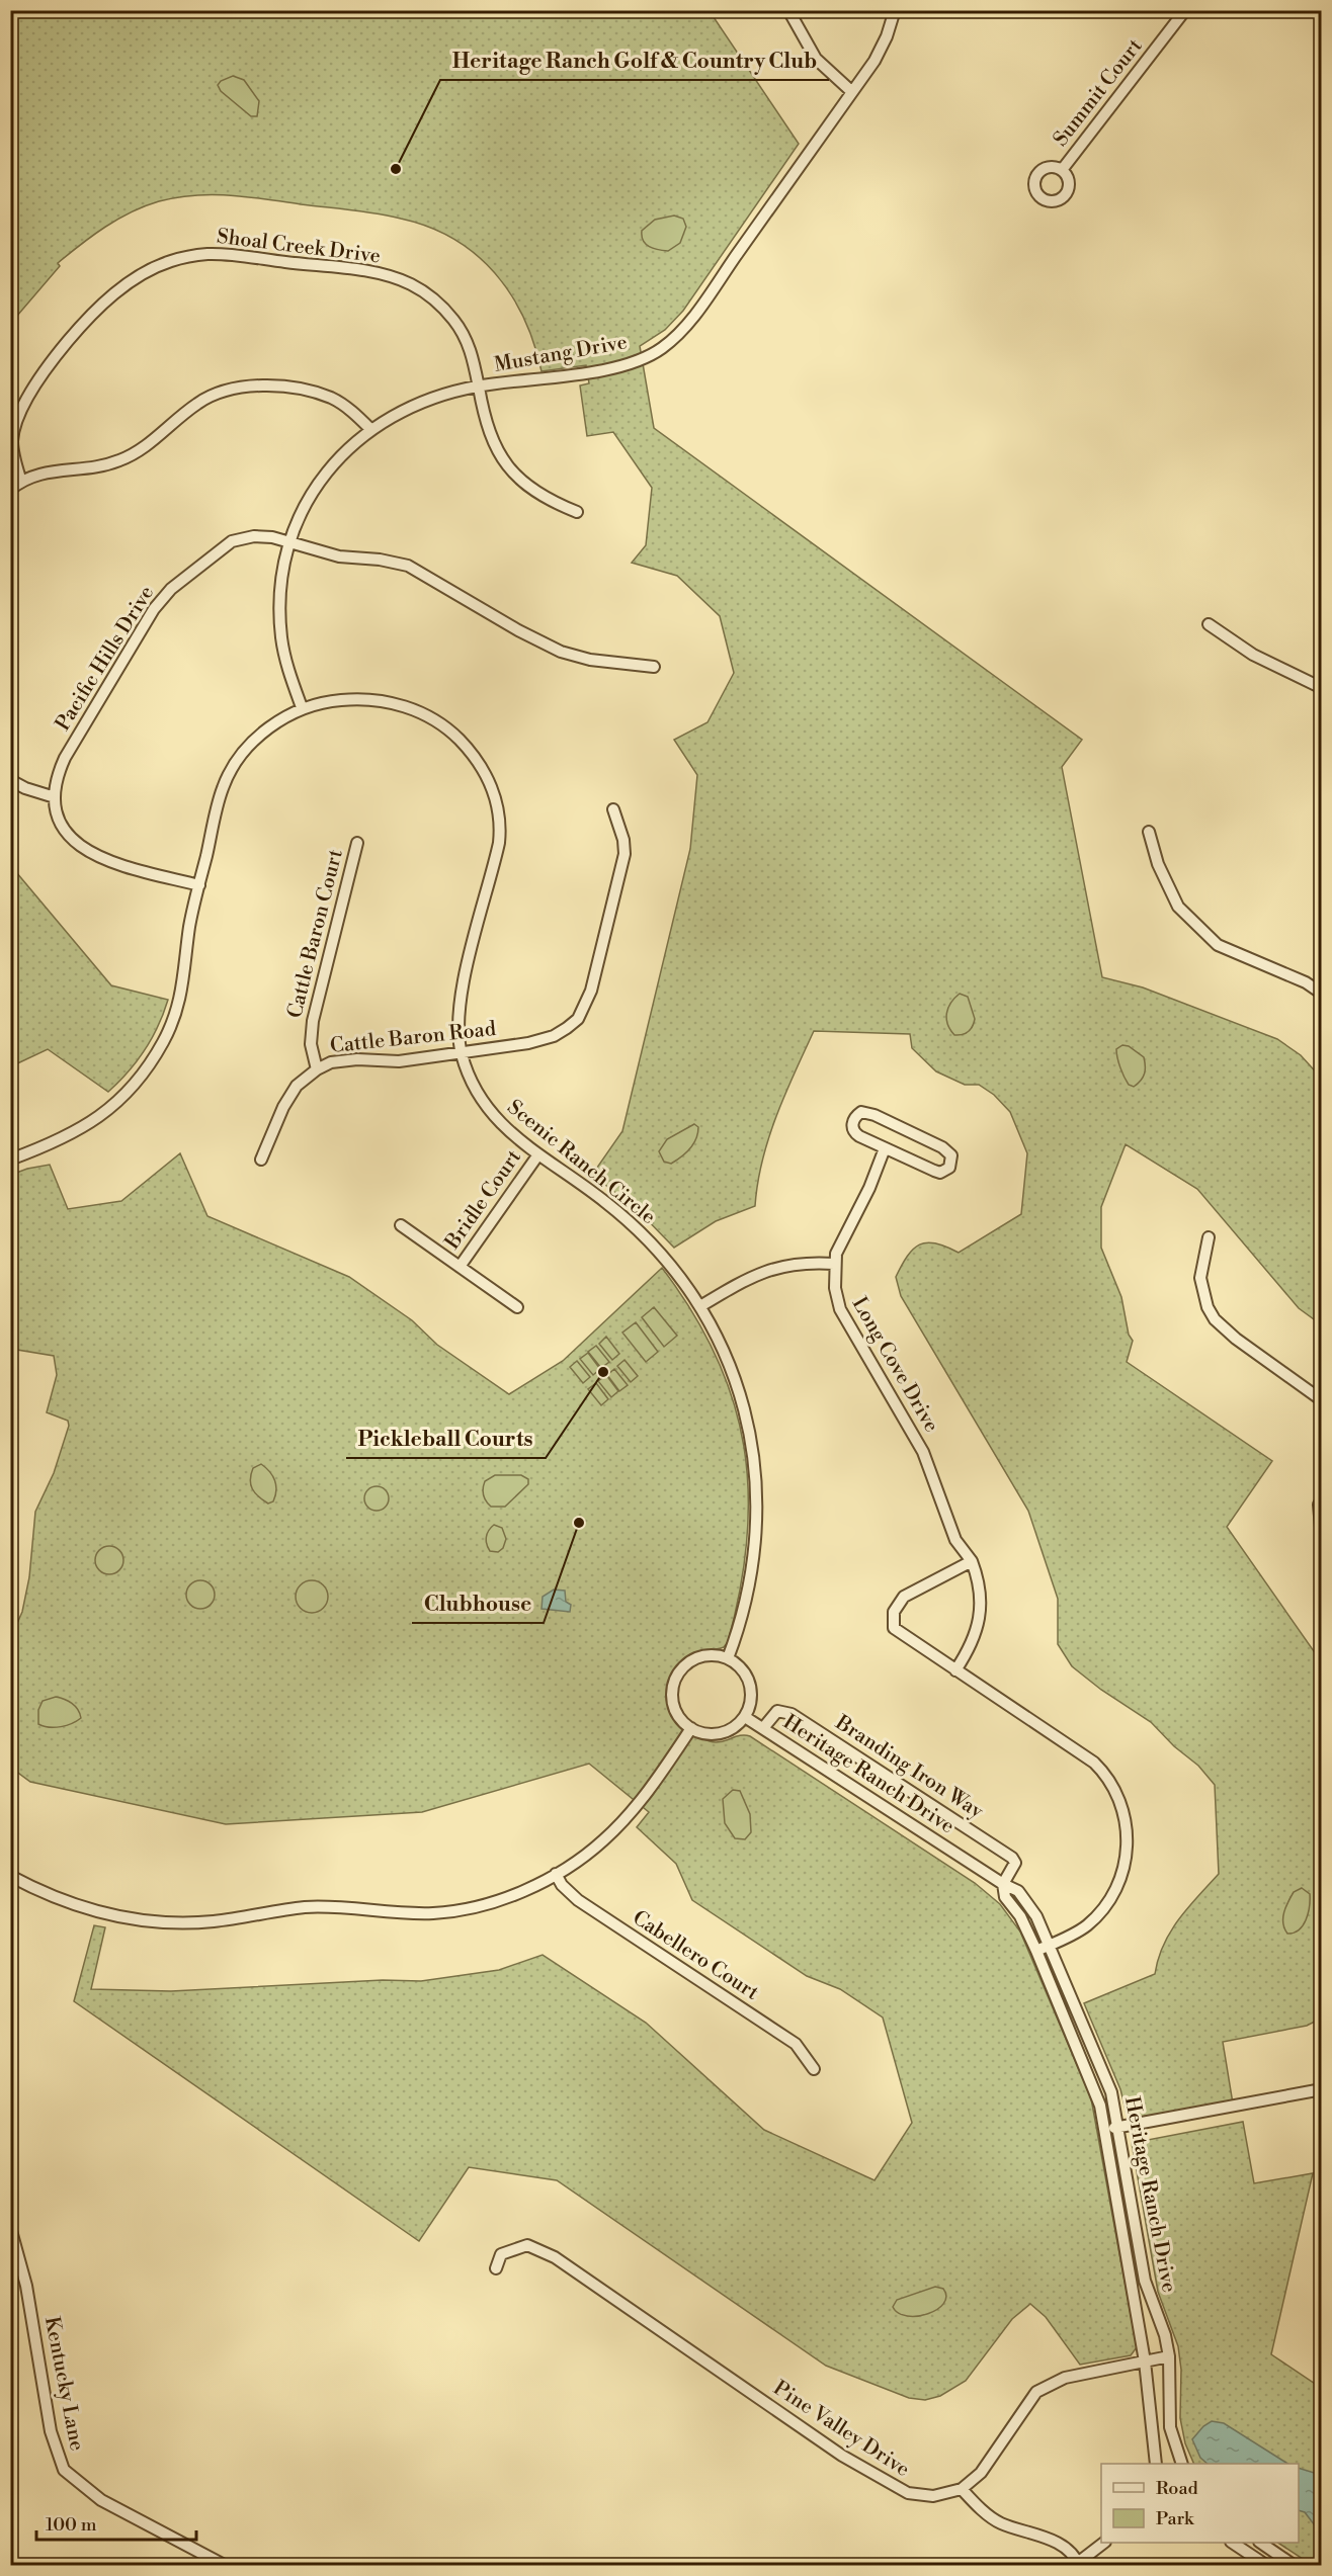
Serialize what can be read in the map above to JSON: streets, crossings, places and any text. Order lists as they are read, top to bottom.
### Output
{
  "streets": {
    "street": [
      "Summit Court",
      "Shoal Creek Drive",
      "Mustang Drive",
      "Pacific Hills Drive",
      "Cattle Baron Court",
      "Cattle Baron Road",
      "Scenic Ranch Circle",
      "Bridle Court",
      "Long Cove Drive",
      "Branding Iron Way",
      "Heritage Ranch Drive",
      "Cabellero Court",
      "Kentucky Lane",
      "Pine Valley Drive"
    ]
  },
  "crossings": [
    ["Shoal Creek Drive", "Mustang Drive"],
    ["Mustang Drive", "Pacific Hills Drive"],
    ["Mustang Drive", "Scenic Ranch Circle"],
    ["Pacific Hills Drive", "Scenic Ranch Circle"],
    ["Cattle Baron Court", "Cattle Baron Road"],
    ["Cattle Baron Road", "Scenic Ranch Circle"],
    ["Scenic Ranch Circle", "Bridle Court"],
    ["Scenic Ranch Circle", "Heritage Ranch Drive"],
    ["Branding Iron Way", "Heritage Ranch Drive"],
    ["Heritage Ranch Drive", "Pine Valley Drive"]
  ],
  "places": ["Heritage Ranch Golf & Country Club", "Pickleball Courts", "Clubhouse"],
  "legend": ["Road", "Park"],
  "scale_bar": "100 m"
}
